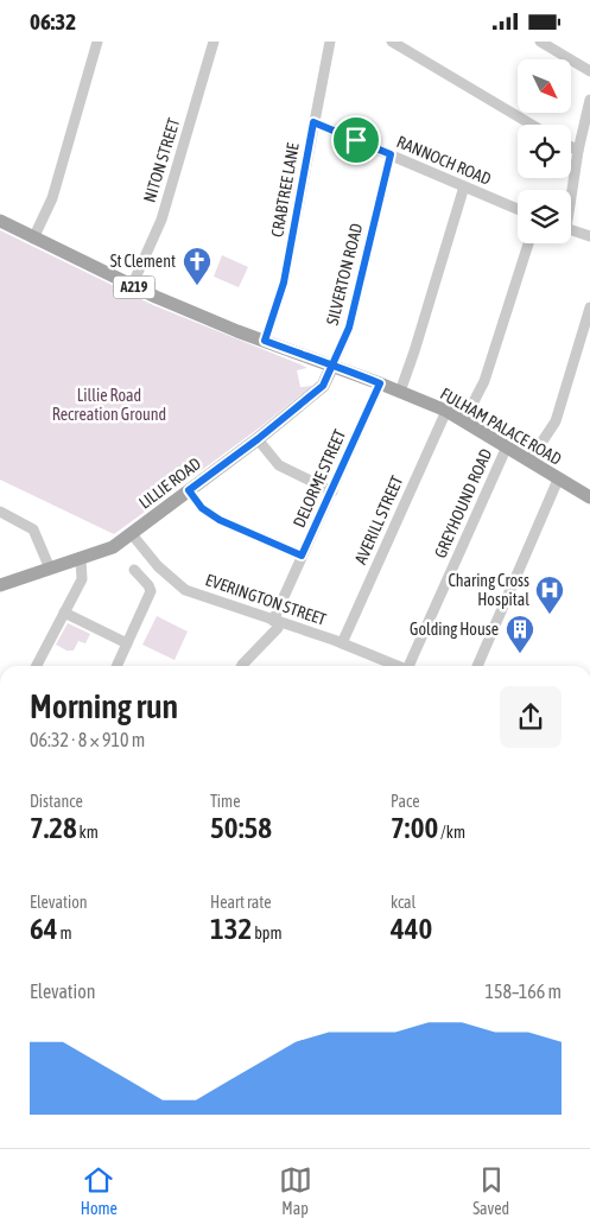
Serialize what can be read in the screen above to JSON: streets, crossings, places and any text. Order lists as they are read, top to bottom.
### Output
{
  "streets": {
    "main road": ["A219", "FULHAM PALACE ROAD", "LILLIE ROAD"],
    "street": [
      "NITON STREET",
      "RANNOCH ROAD",
      "CRABTREE LANE",
      "SILVERTON ROAD",
      "DELORME STREET",
      "GREYHOUND ROAD",
      "AVERILL STREET",
      "EVERINGTON STREET"
    ]
  },
  "crossings": [
    ["NITON STREET", "FULHAM PALACE ROAD"],
    ["RANNOCH ROAD", "CRABTREE LANE"],
    ["RANNOCH ROAD", "SILVERTON ROAD"],
    ["CRABTREE LANE", "FULHAM PALACE ROAD"],
    ["SILVERTON ROAD", "FULHAM PALACE ROAD"],
    ["SILVERTON ROAD", "LILLIE ROAD"],
    ["FULHAM PALACE ROAD", "DELORME STREET"],
    ["FULHAM PALACE ROAD", "LILLIE ROAD"],
    ["FULHAM PALACE ROAD", "GREYHOUND ROAD"],
    ["FULHAM PALACE ROAD", "AVERILL STREET"],
    ["DELORME STREET", "EVERINGTON STREET"],
    ["LILLIE ROAD", "EVERINGTON STREET"],
    ["AVERILL STREET", "EVERINGTON STREET"]
  ],
  "parks": ["Lillie Road Recreation Ground"],
  "places": {
    "church": ["St Clement"],
    "hospital": ["Charing Cross Hospital"],
    "building": ["Golding House"]
  },
  "north": "bottom right",
  "page": {
    "status": "06:32",
    "heading": ["Morning run", "06:32 · 8 × 910 m"],
    "stats": [
      ["Distance", "7.28 km"],
      ["Time", "50:58"],
      ["Pace", "7:00 /km"],
      ["Elevation", "64 m"],
      ["Heart rate", "132 bpm"],
      ["kcal", "440"]
    ],
    "chart": ["Elevation", "158–166 m"],
    "tabs": ["Home", "Map", "Saved"]
  }
}
